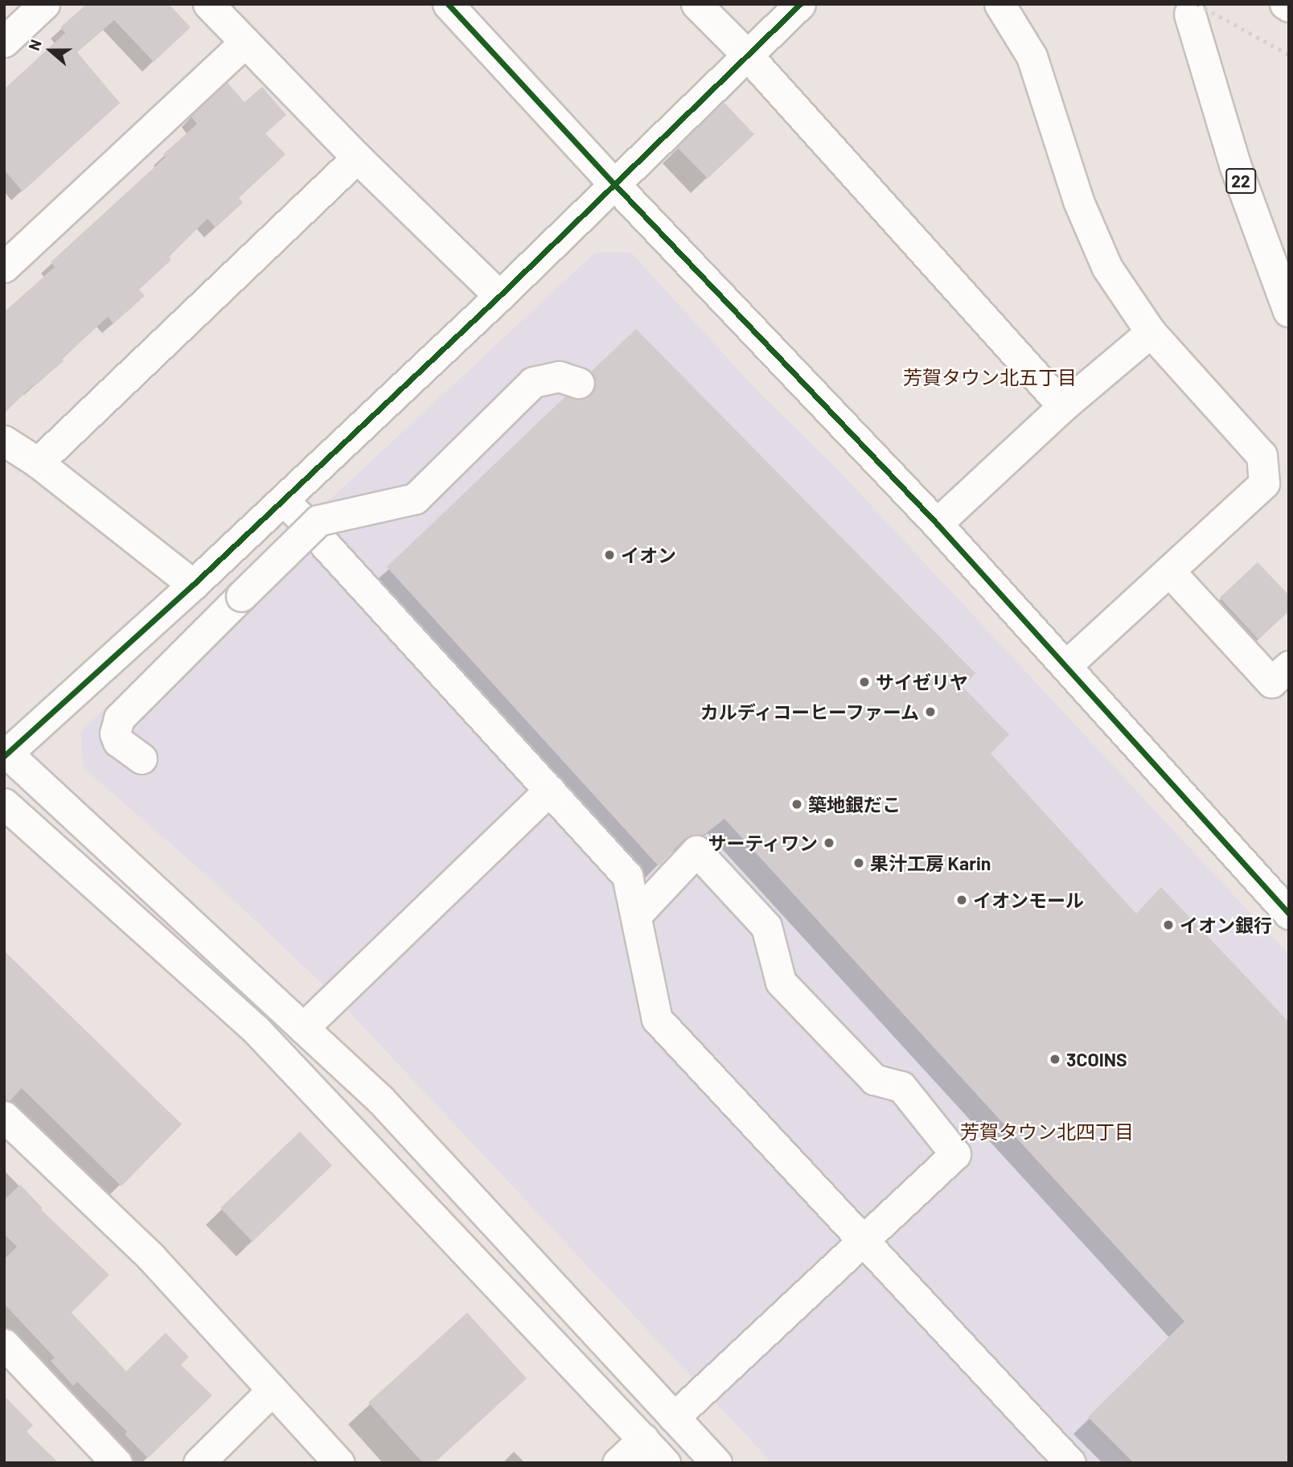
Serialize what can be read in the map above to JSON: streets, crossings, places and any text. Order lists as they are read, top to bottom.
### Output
{
  "streets": {
    "main road": ["22"]
  },
  "districts": ["芳賀タウン北五丁目", "芳賀タウン北四丁目"],
  "places": [
    "イオン",
    "サイゼリヤ",
    "カルディコーヒーファーム",
    "築地銀だこ",
    "サーティワン",
    "果汁工房 Karin",
    "イオンモール",
    "イオン銀行",
    "3COINS"
  ],
  "north": "left"
}
